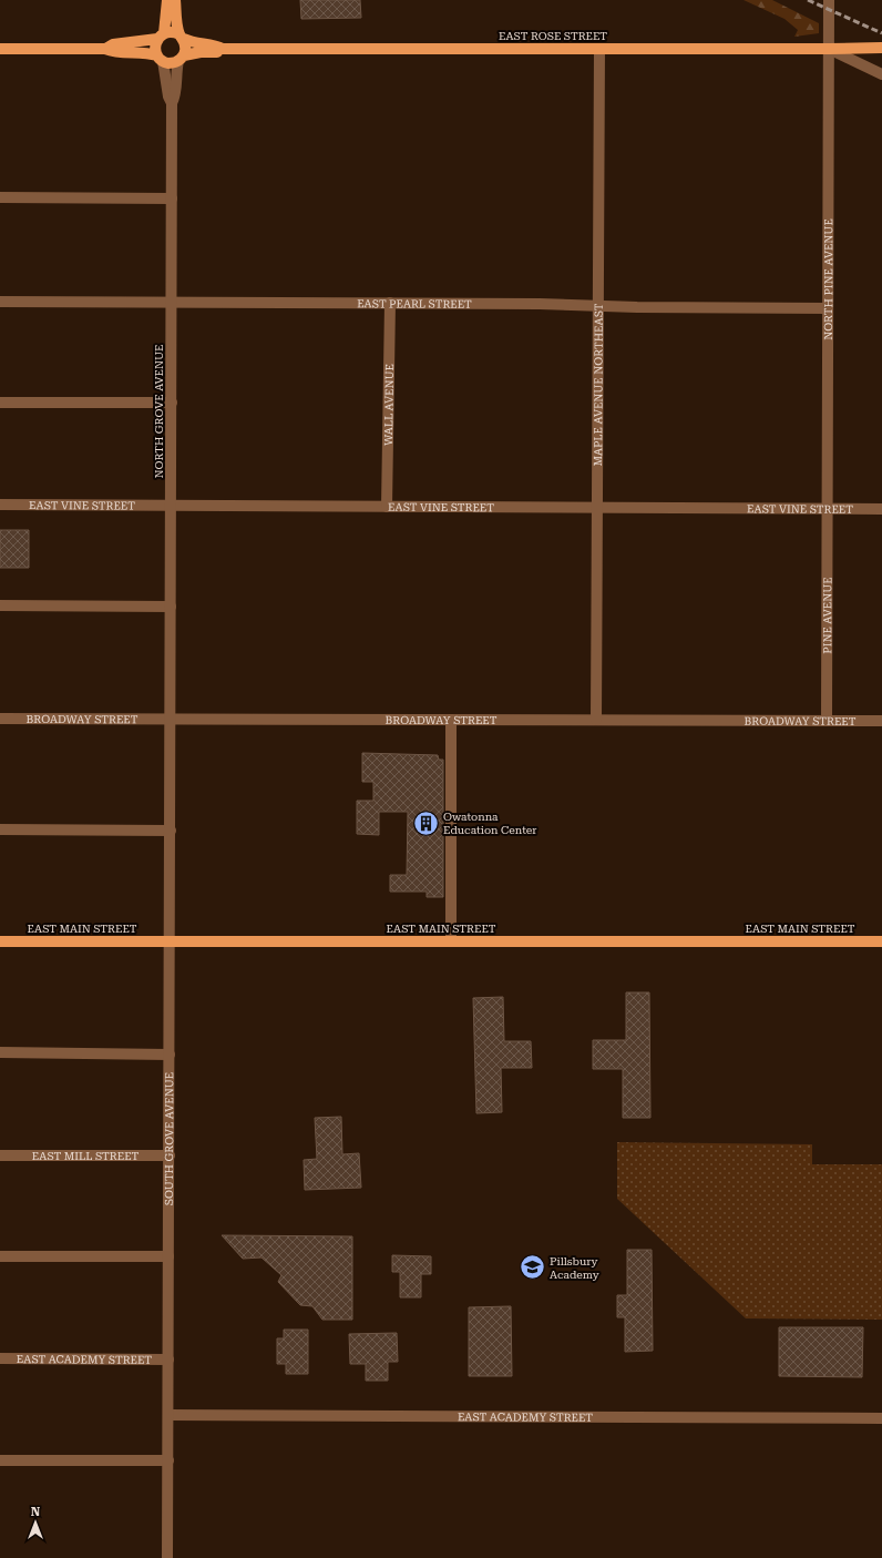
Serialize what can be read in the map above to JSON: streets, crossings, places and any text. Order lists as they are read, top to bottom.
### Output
{
  "streets": {
    "main road": ["EAST ROSE STREET", "EAST MAIN STREET"],
    "street": [
      "NORTH PINE AVENUE",
      "EAST PEARL STREET",
      "MAPLE AVENUE NORTHEAST",
      "WALL AVENUE",
      "NORTH GROVE AVENUE",
      "EAST VINE STREET",
      "PINE AVENUE",
      "BROADWAY STREET",
      "SOUTH GROVE AVENUE",
      "EAST MILL STREET",
      "EAST ACADEMY STREET"
    ]
  },
  "crossings": [
    ["EAST ROSE STREET", "NORTH PINE AVENUE"],
    ["EAST ROSE STREET", "MAPLE AVENUE NORTHEAST"],
    ["EAST ROSE STREET", "NORTH GROVE AVENUE"],
    ["NORTH PINE AVENUE", "EAST PEARL STREET"],
    ["NORTH PINE AVENUE", "EAST VINE STREET"],
    ["NORTH PINE AVENUE", "PINE AVENUE"],
    ["EAST PEARL STREET", "MAPLE AVENUE NORTHEAST"],
    ["EAST PEARL STREET", "WALL AVENUE"],
    ["EAST PEARL STREET", "NORTH GROVE AVENUE"],
    ["MAPLE AVENUE NORTHEAST", "EAST VINE STREET"],
    ["MAPLE AVENUE NORTHEAST", "BROADWAY STREET"],
    ["WALL AVENUE", "EAST VINE STREET"],
    ["NORTH GROVE AVENUE", "EAST VINE STREET"],
    ["NORTH GROVE AVENUE", "BROADWAY STREET"],
    ["NORTH GROVE AVENUE", "SOUTH GROVE AVENUE"],
    ["EAST VINE STREET", "PINE AVENUE"],
    ["PINE AVENUE", "BROADWAY STREET"],
    ["BROADWAY STREET", "SOUTH GROVE AVENUE"],
    ["EAST MAIN STREET", "SOUTH GROVE AVENUE"],
    ["SOUTH GROVE AVENUE", "EAST MILL STREET"],
    ["SOUTH GROVE AVENUE", "EAST ACADEMY STREET"]
  ],
  "places": {
    "building": ["Owatonna Education Center"],
    "school or university": ["Pillsbury Academy"]
  },
  "north": "top"
}
